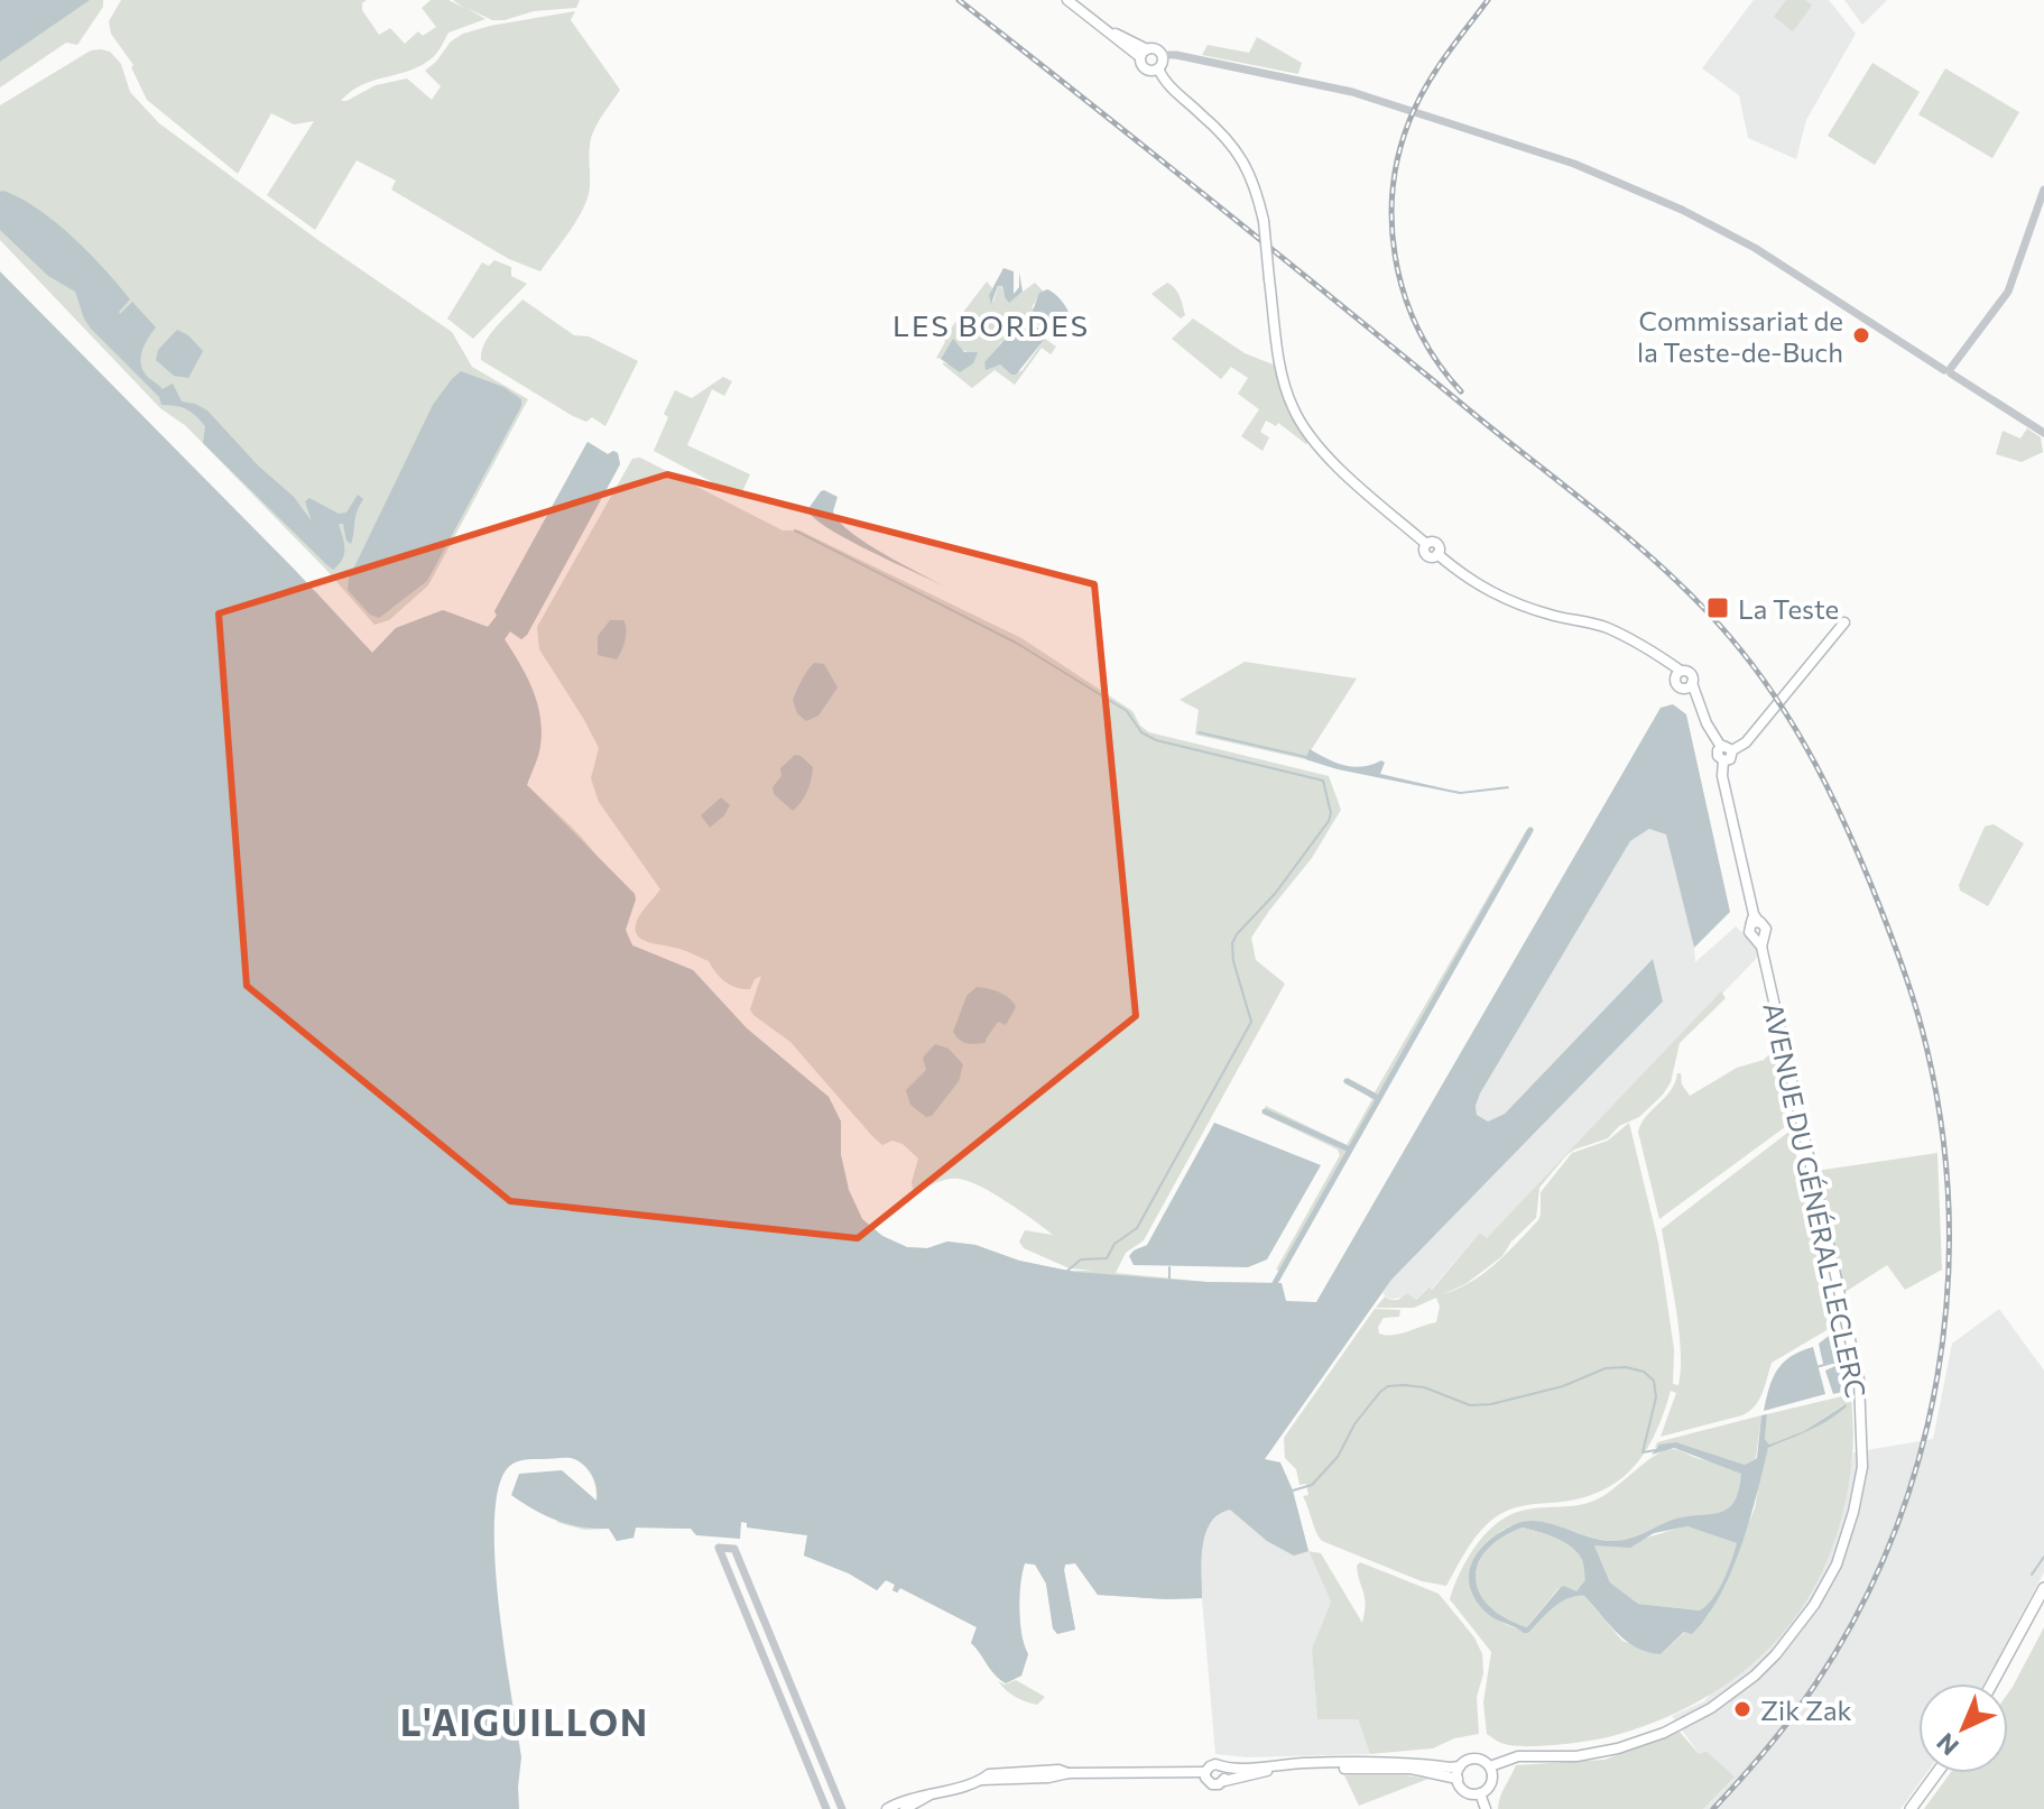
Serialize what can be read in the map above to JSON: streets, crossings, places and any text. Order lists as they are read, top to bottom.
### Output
{
  "streets": {
    "main road": ["AVENUE DU GÉNÉRAL LECLERC"]
  },
  "districts": ["LES BORDES", "L'AIGUILLON"],
  "places": {
    "other": ["Commissariat de la Teste-de-Buch", "Zik Zak"],
    "transit": ["La Teste"]
  },
  "north": "bottom left"
}
